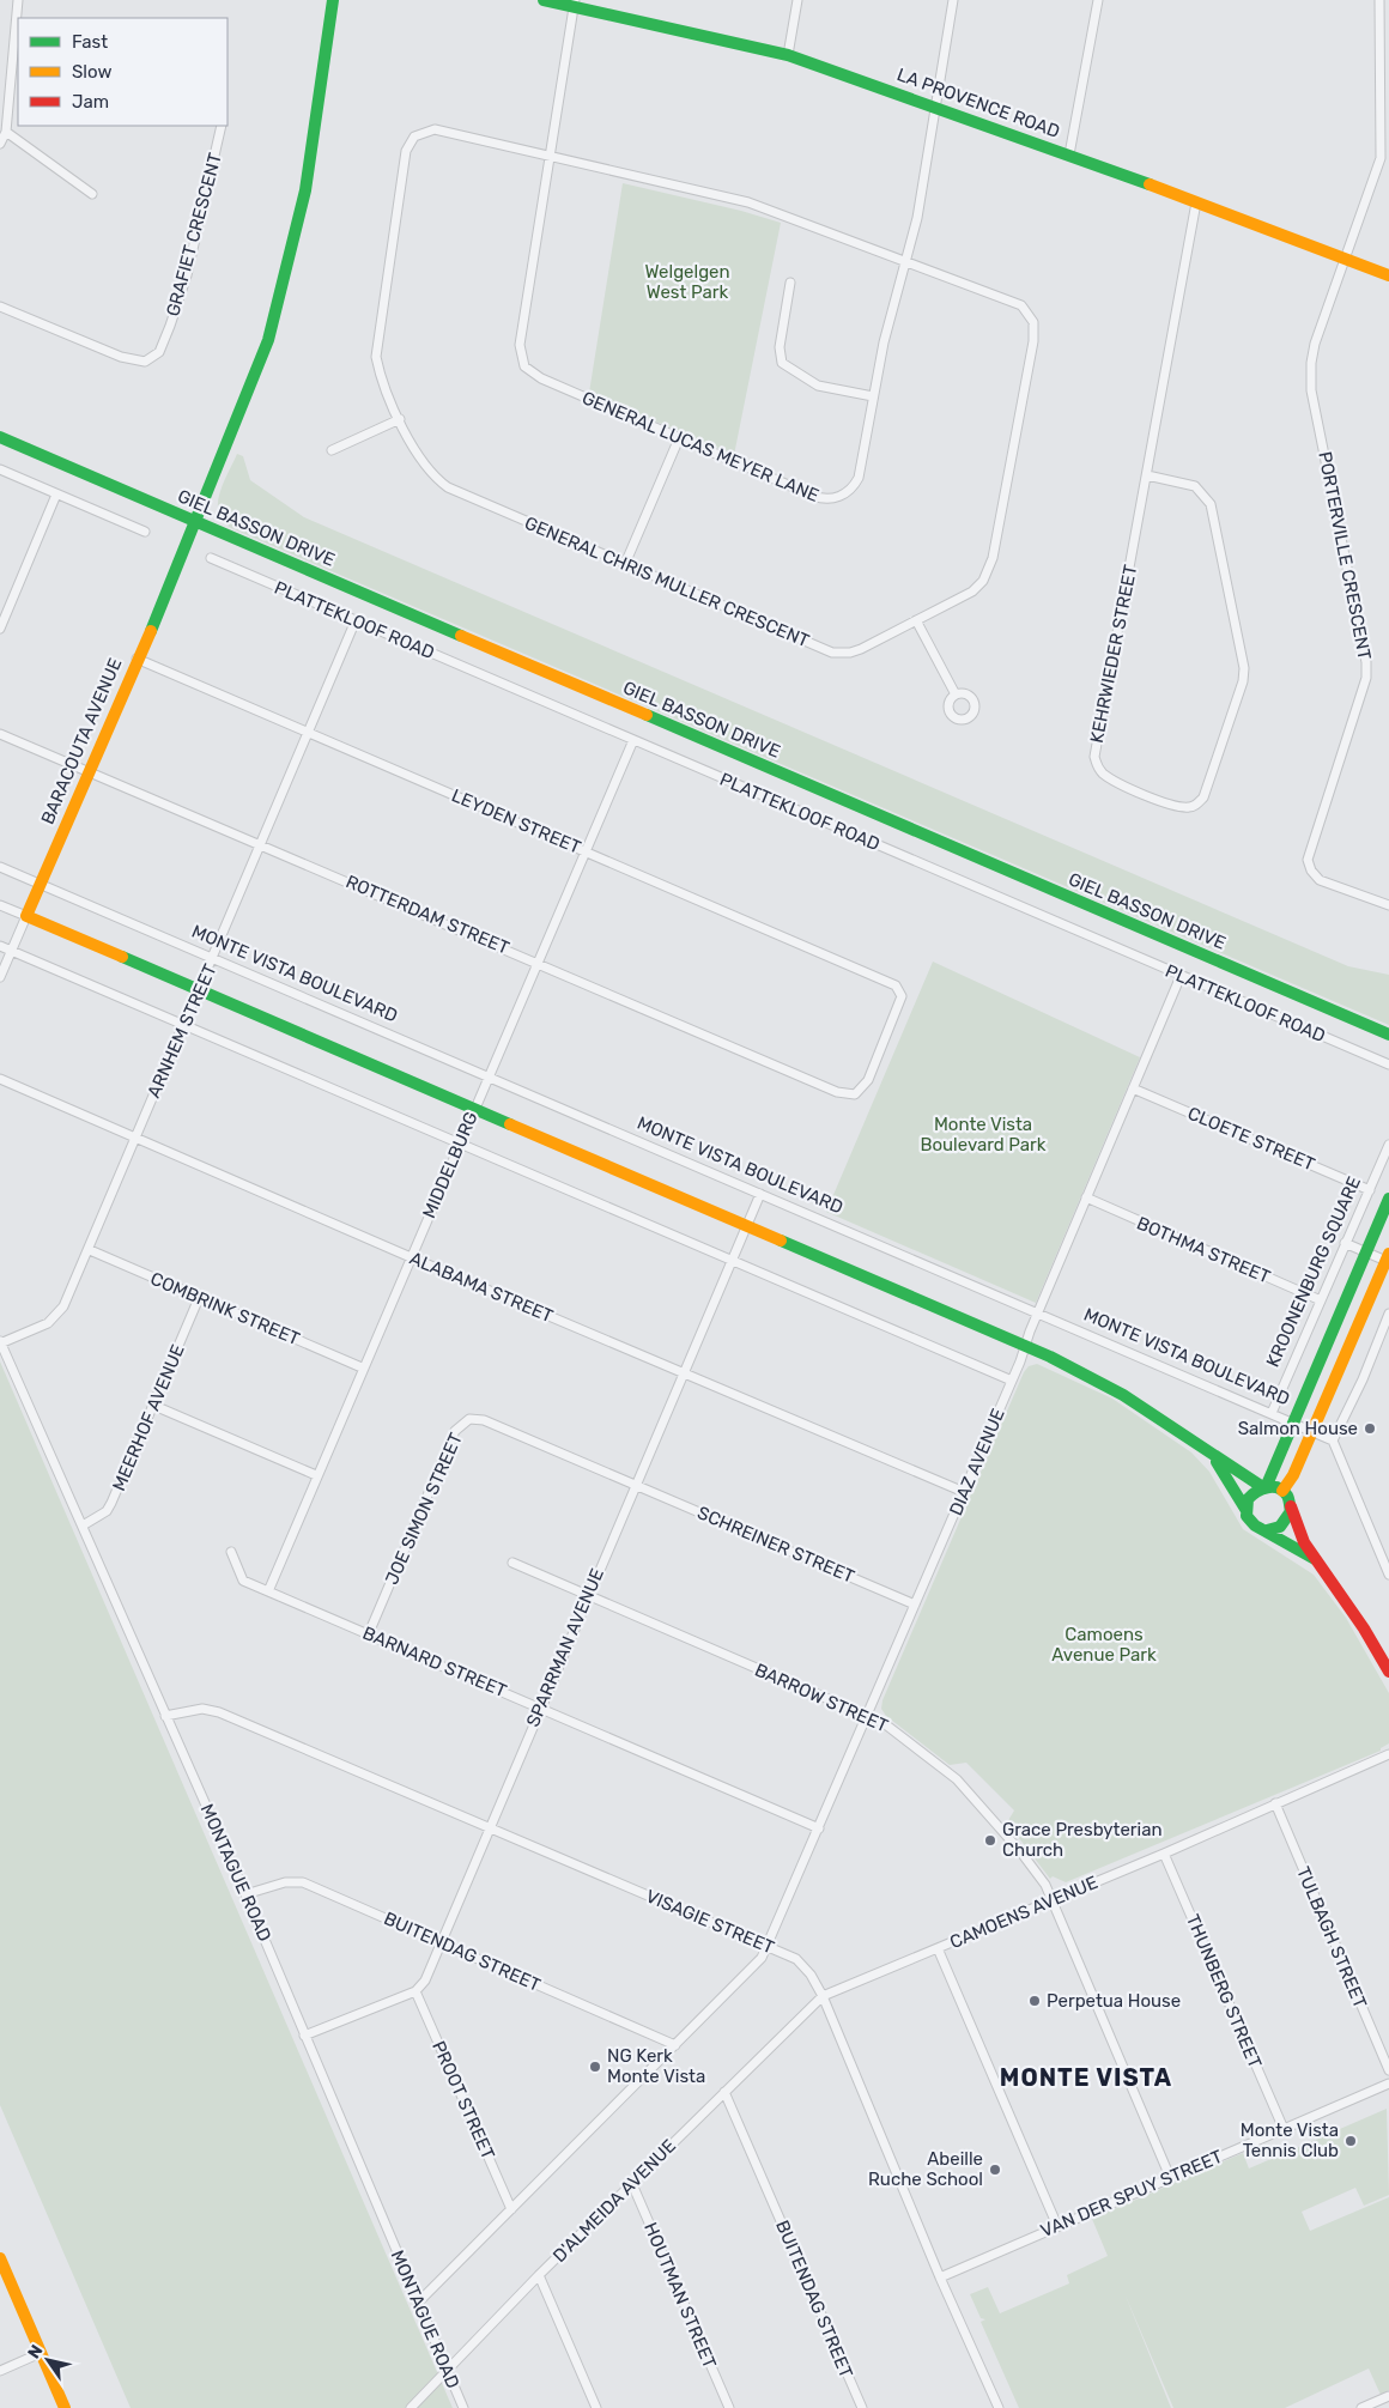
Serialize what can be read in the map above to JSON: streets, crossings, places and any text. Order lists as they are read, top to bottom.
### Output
{
  "streets": {
    "main road": ["LA PROVENCE ROAD", "GIEL BASSON DRIVE", "BARACOUTA AVENUE"],
    "street": [
      "GRAFIET CRESCENT",
      "GENERAL LUCAS MEYER LANE",
      "PORTERVILLE CRESCENT",
      "GENERAL CHRIS MULLER CRESCENT",
      "PLATTEKLOOF ROAD",
      "KEHRWIEDER STREET",
      "LEYDEN STREET",
      "ROTTERDAM STREET",
      "MONTE VISTA BOULEVARD",
      "ARNHEM STREET",
      "CLOETE STREET",
      "MIDDELBURG",
      "BOTHMA STREET",
      "KROONENBURG SQUARE",
      "ALABAMA STREET",
      "COMBRINK STREET",
      "MEERHOF AVENUE",
      "DIAZ AVENUE",
      "JOE SIMON STREET",
      "SCHREINER STREET",
      "SPARRMAN AVENUE",
      "BARNARD STREET",
      "BARROW STREET",
      "MONTAGUE ROAD",
      "CAMOENS AVENUE",
      "VISAGIE STREET",
      "TULBAGH STREET",
      "BUITENDAG STREET",
      "THUNBERG STREET",
      "PROOT STREET",
      "VAN DER SPUY STREET",
      "D'ALMEIDA AVENUE",
      "HOUTMAN STREET"
    ]
  },
  "crossings": [
    ["LA PROVENCE ROAD", "GENERAL LUCAS MEYER LANE"],
    ["LA PROVENCE ROAD", "PORTERVILLE CRESCENT"],
    ["LA PROVENCE ROAD", "KEHRWIEDER STREET"],
    ["GENERAL LUCAS MEYER LANE", "GENERAL CHRIS MULLER CRESCENT"],
    ["GIEL BASSON DRIVE", "BARACOUTA AVENUE"],
    ["PLATTEKLOOF ROAD", "ARNHEM STREET"],
    ["PLATTEKLOOF ROAD", "MIDDELBURG"],
    ["PLATTEKLOOF ROAD", "DIAZ AVENUE"],
    ["BARACOUTA AVENUE", "LEYDEN STREET"],
    ["BARACOUTA AVENUE", "ROTTERDAM STREET"],
    ["BARACOUTA AVENUE", "MONTE VISTA BOULEVARD"],
    ["LEYDEN STREET", "ROTTERDAM STREET"],
    ["LEYDEN STREET", "ARNHEM STREET"],
    ["LEYDEN STREET", "MIDDELBURG"],
    ["ROTTERDAM STREET", "ARNHEM STREET"],
    ["ROTTERDAM STREET", "MIDDELBURG"],
    ["MONTE VISTA BOULEVARD", "ARNHEM STREET"],
    ["MONTE VISTA BOULEVARD", "MIDDELBURG"],
    ["MONTE VISTA BOULEVARD", "KROONENBURG SQUARE"],
    ["MONTE VISTA BOULEVARD", "DIAZ AVENUE"],
    ["MONTE VISTA BOULEVARD", "SPARRMAN AVENUE"],
    ["ARNHEM STREET", "ALABAMA STREET"],
    ["ARNHEM STREET", "COMBRINK STREET"],
    ["ARNHEM STREET", "MONTAGUE ROAD"],
    ["CLOETE STREET", "KROONENBURG SQUARE"],
    ["CLOETE STREET", "DIAZ AVENUE"],
    ["MIDDELBURG", "ALABAMA STREET"],
    ["MIDDELBURG", "COMBRINK STREET"],
    ["MIDDELBURG", "BARNARD STREET"],
    ["BOTHMA STREET", "KROONENBURG SQUARE"],
    ["BOTHMA STREET", "DIAZ AVENUE"],
    ["ALABAMA STREET", "DIAZ AVENUE"],
    ["ALABAMA STREET", "SPARRMAN AVENUE"],
    ["COMBRINK STREET", "MEERHOF AVENUE"],
    ["MEERHOF AVENUE", "MONTAGUE ROAD"],
    ["DIAZ AVENUE", "SCHREINER STREET"],
    ["DIAZ AVENUE", "BARNARD STREET"],
    ["DIAZ AVENUE", "BARROW STREET"],
    ["DIAZ AVENUE", "VISAGIE STREET"],
    ["JOE SIMON STREET", "SCHREINER STREET"],
    ["JOE SIMON STREET", "SPARRMAN AVENUE"],
    ["JOE SIMON STREET", "BARNARD STREET"],
    ["SCHREINER STREET", "SPARRMAN AVENUE"],
    ["SPARRMAN AVENUE", "BARNARD STREET"],
    ["SPARRMAN AVENUE", "BARROW STREET"],
    ["SPARRMAN AVENUE", "VISAGIE STREET"],
    ["SPARRMAN AVENUE", "BUITENDAG STREET"],
    ["SPARRMAN AVENUE", "PROOT STREET"],
    ["BARROW STREET", "CAMOENS AVENUE"],
    ["BARROW STREET", "VAN DER SPUY STREET"],
    ["MONTAGUE ROAD", "VISAGIE STREET"],
    ["MONTAGUE ROAD", "BUITENDAG STREET"],
    ["MONTAGUE ROAD", "D'ALMEIDA AVENUE"],
    ["CAMOENS AVENUE", "VISAGIE STREET"],
    ["CAMOENS AVENUE", "TULBAGH STREET"],
    ["CAMOENS AVENUE", "THUNBERG STREET"],
    ["CAMOENS AVENUE", "D'ALMEIDA AVENUE"],
    ["VISAGIE STREET", "VAN DER SPUY STREET"],
    ["VISAGIE STREET", "D'ALMEIDA AVENUE"],
    ["BUITENDAG STREET", "D'ALMEIDA AVENUE"],
    ["THUNBERG STREET", "VAN DER SPUY STREET"],
    ["D'ALMEIDA AVENUE", "HOUTMAN STREET"]
  ],
  "districts": ["MONTE VISTA"],
  "parks": ["Welgelgen West Park", "Monte Vista Boulevard Park", "Camoens Avenue Park"],
  "places": [
    "Salmon House",
    "Grace Presbyterian Church",
    "Perpetua House",
    "NG Kerk Monte Vista",
    "Monte Vista Tennis Club",
    "Abeille Ruche School"
  ],
  "legend": ["Fast", "Slow", "Jam"],
  "north": "top left"
}
